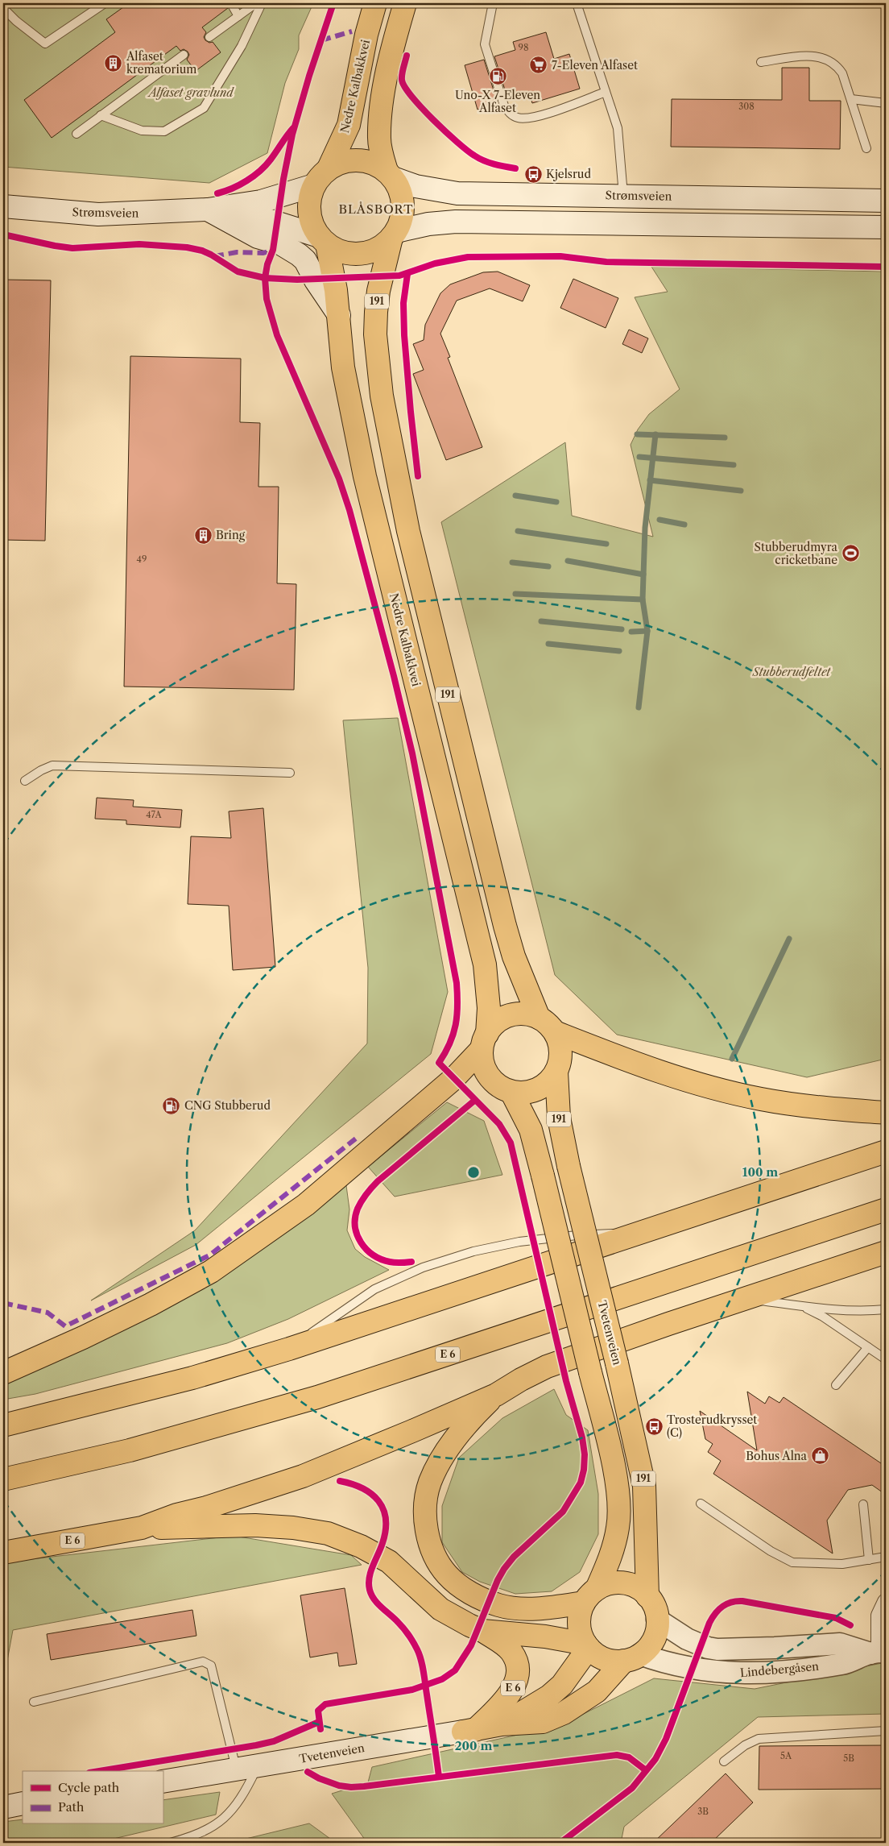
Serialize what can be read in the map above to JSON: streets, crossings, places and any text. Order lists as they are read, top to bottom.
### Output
{
  "streets": {
    "highway": [
      "Nedre Kalbakkvei",
      "191",
      "Tvetenveien",
      "E 6"
    ],
    "main road": ["Strømsveien"],
    "street": ["Lindebergåsen"]
  },
  "crossings": [
    ["Nedre Kalbakkvei", "Strømsveien"],
    ["Nedre Kalbakkvei", "191"],
    ["Nedre Kalbakkvei", "Tvetenveien"],
    ["Strømsveien", "191"],
    ["191", "Tvetenveien"],
    ["191", "E 6"],
    ["191", "Lindebergåsen"],
    ["Tvetenveien", "E 6"],
    ["Tvetenveien", "Lindebergåsen"],
    ["E 6", "Lindebergåsen"]
  ],
  "districts": ["BLÅSBORT"],
  "parks": ["Alfaset gravlund", "Stubberudfeltet"],
  "places": {
    "building": ["Alfaset krematorium", "Bring"],
    "supermarket": ["7-Eleven Alfaset"],
    "fuel station": ["Uno-X 7-Eleven Alfaset", "CNG Stubberud"],
    "bus stop": ["Kjelsrud", "Trosterudkrysset (C)"],
    "sports": ["Stubberudmyra cricketbane"],
    "shop": ["Bohus Alna"]
  },
  "house_numbers": [
    "98",
    "308",
    "49",
    "47A",
    "5A",
    "5B",
    "3B"
  ],
  "legend": ["Cycle path", "Path"],
  "rings": ["100 m", "200 m"]
}
